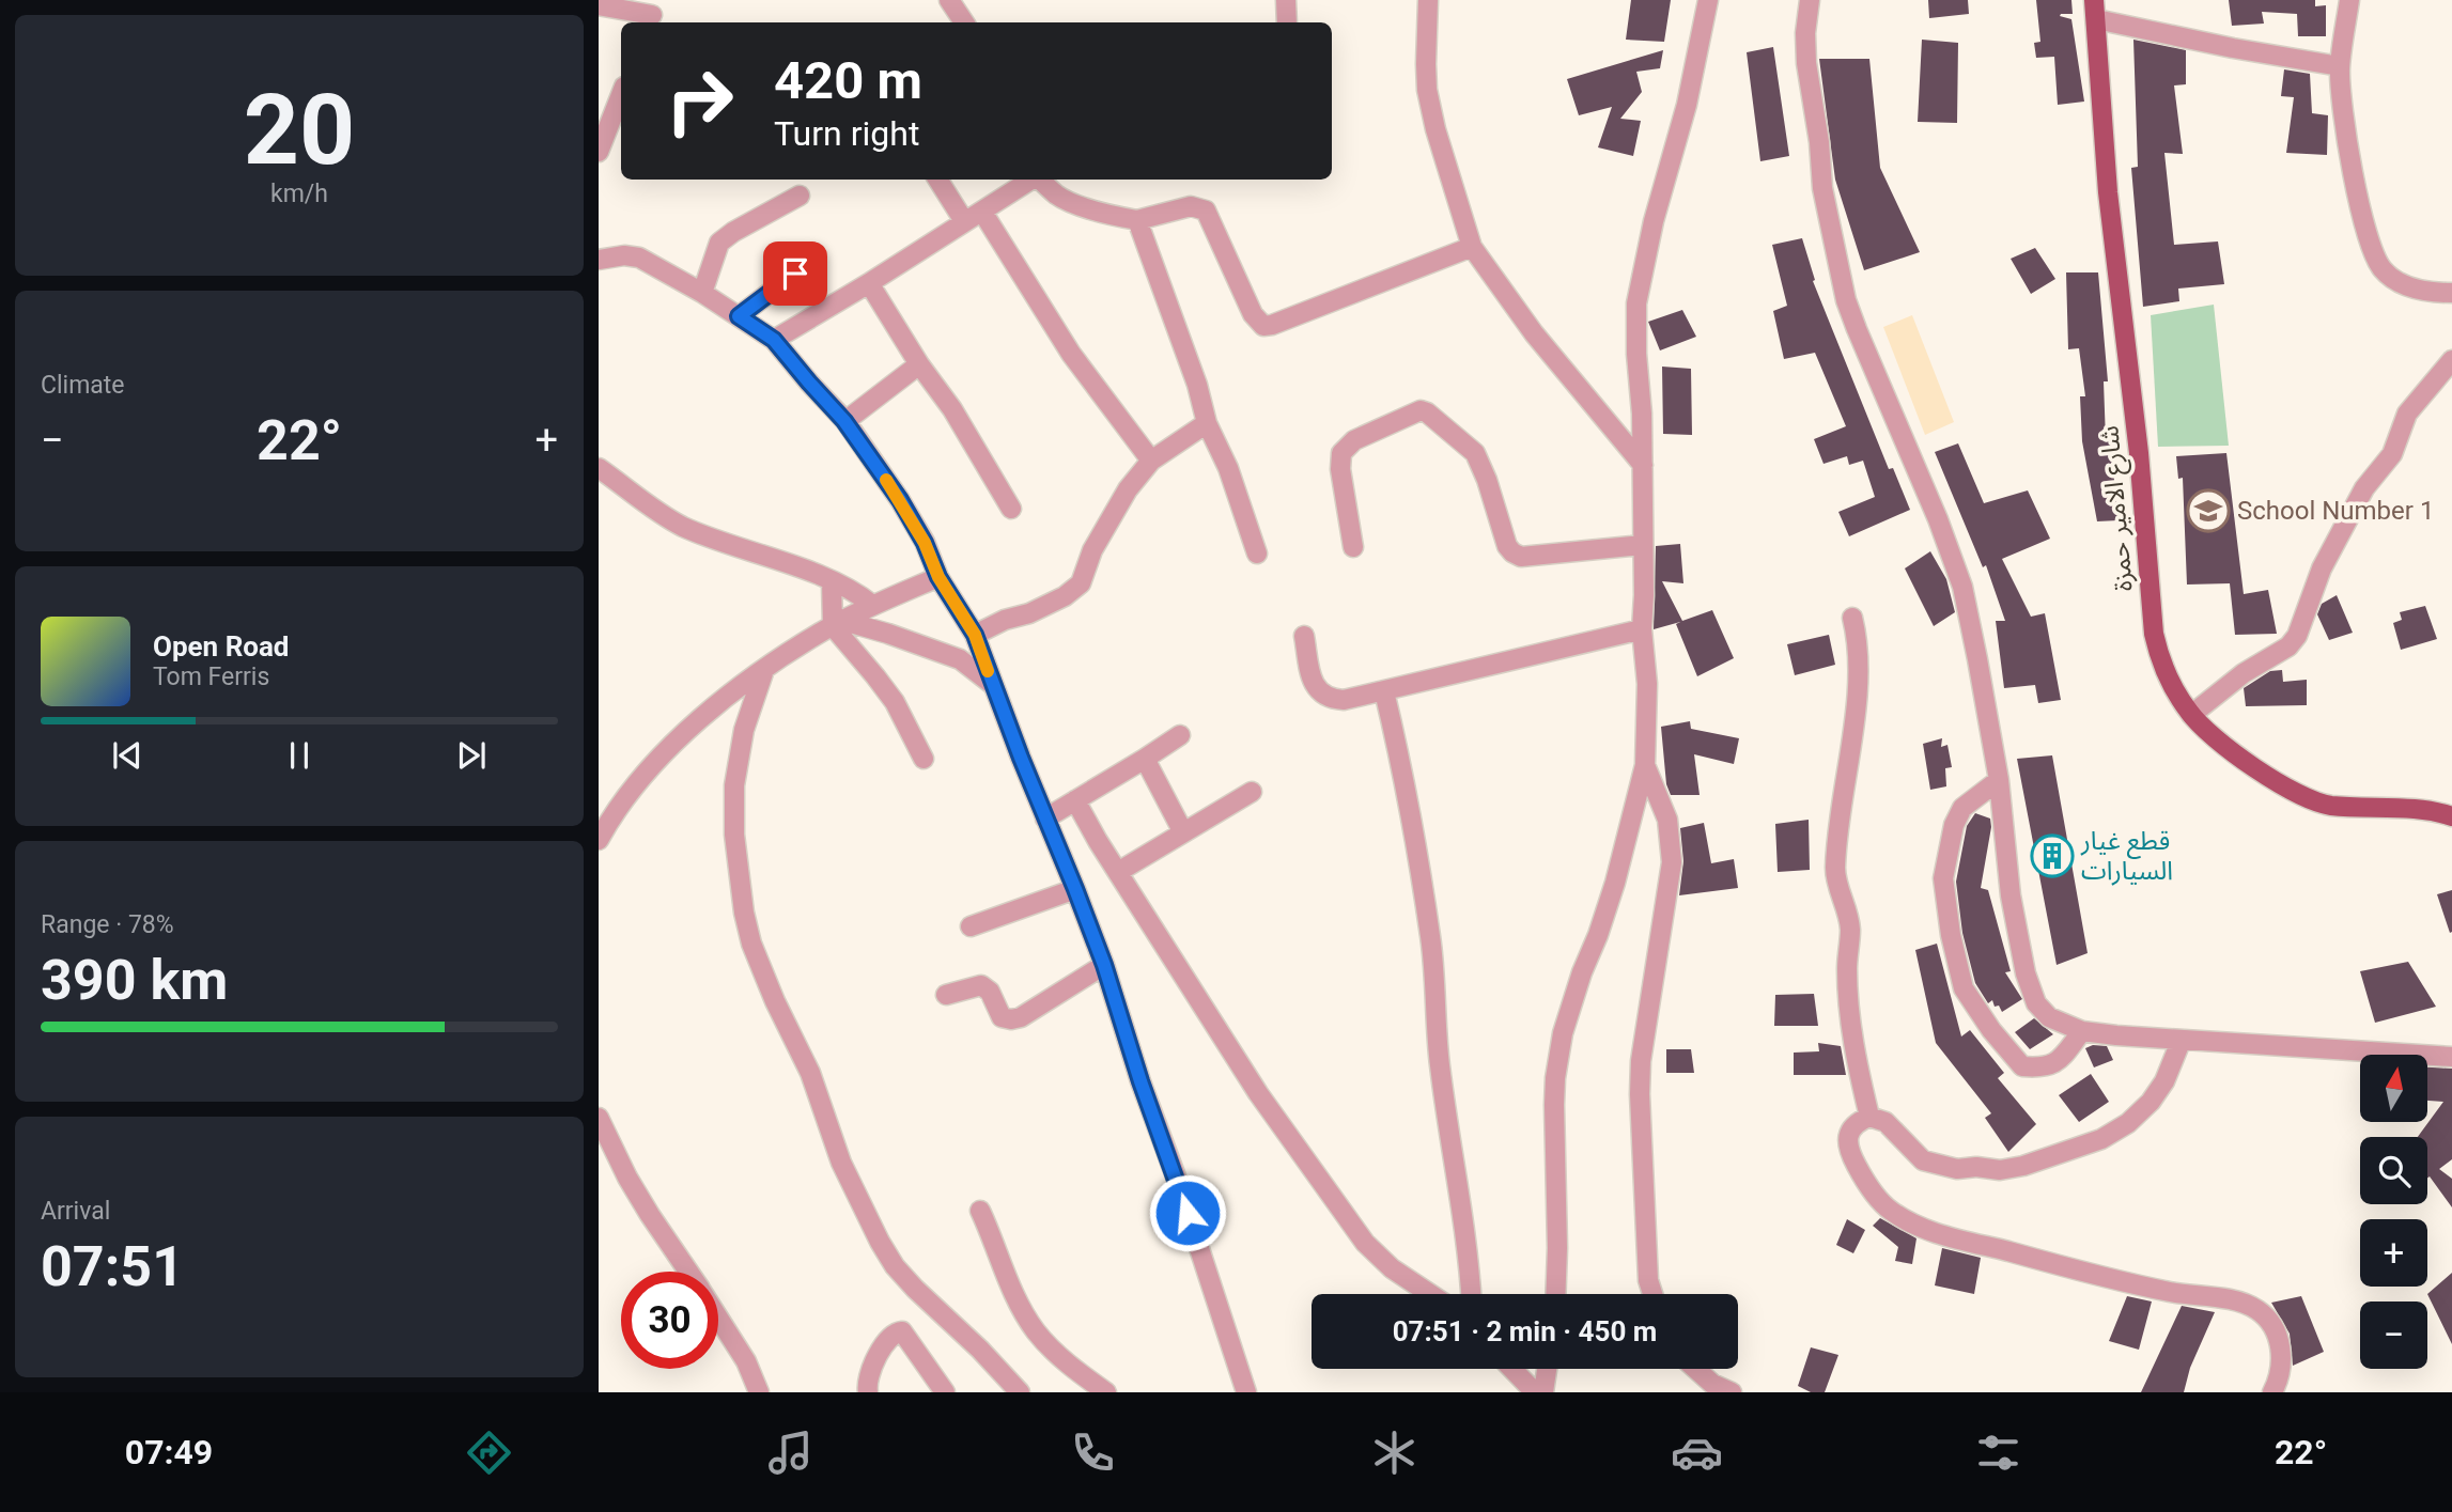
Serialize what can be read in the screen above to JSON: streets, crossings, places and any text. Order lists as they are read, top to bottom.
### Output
{
  "streets": {
    "main road": ["شارع الامير حمزة"]
  },
  "places": {
    "school or university": ["School Number 1"],
    "building": ["قطع غيار السيارات"]
  },
  "north": "top",
  "page": {
    "tile": [
      ["20", "km/h"],
      "Climate",
      ["Range · 78%", "390 km"],
      ["Arrival", "07:51"]
    ],
    "turn": ["420 m", "Turn right"],
    "heat": ["−", "22°", "+"],
    "song": ["Open Road", "Tom Ferris"],
    "map_buttons": ["+", "−"],
    "limit": "30",
    "trip": "07:51 · 2 min · 450 m",
    "tabs": ["07:49", "22°"]
  }
}
